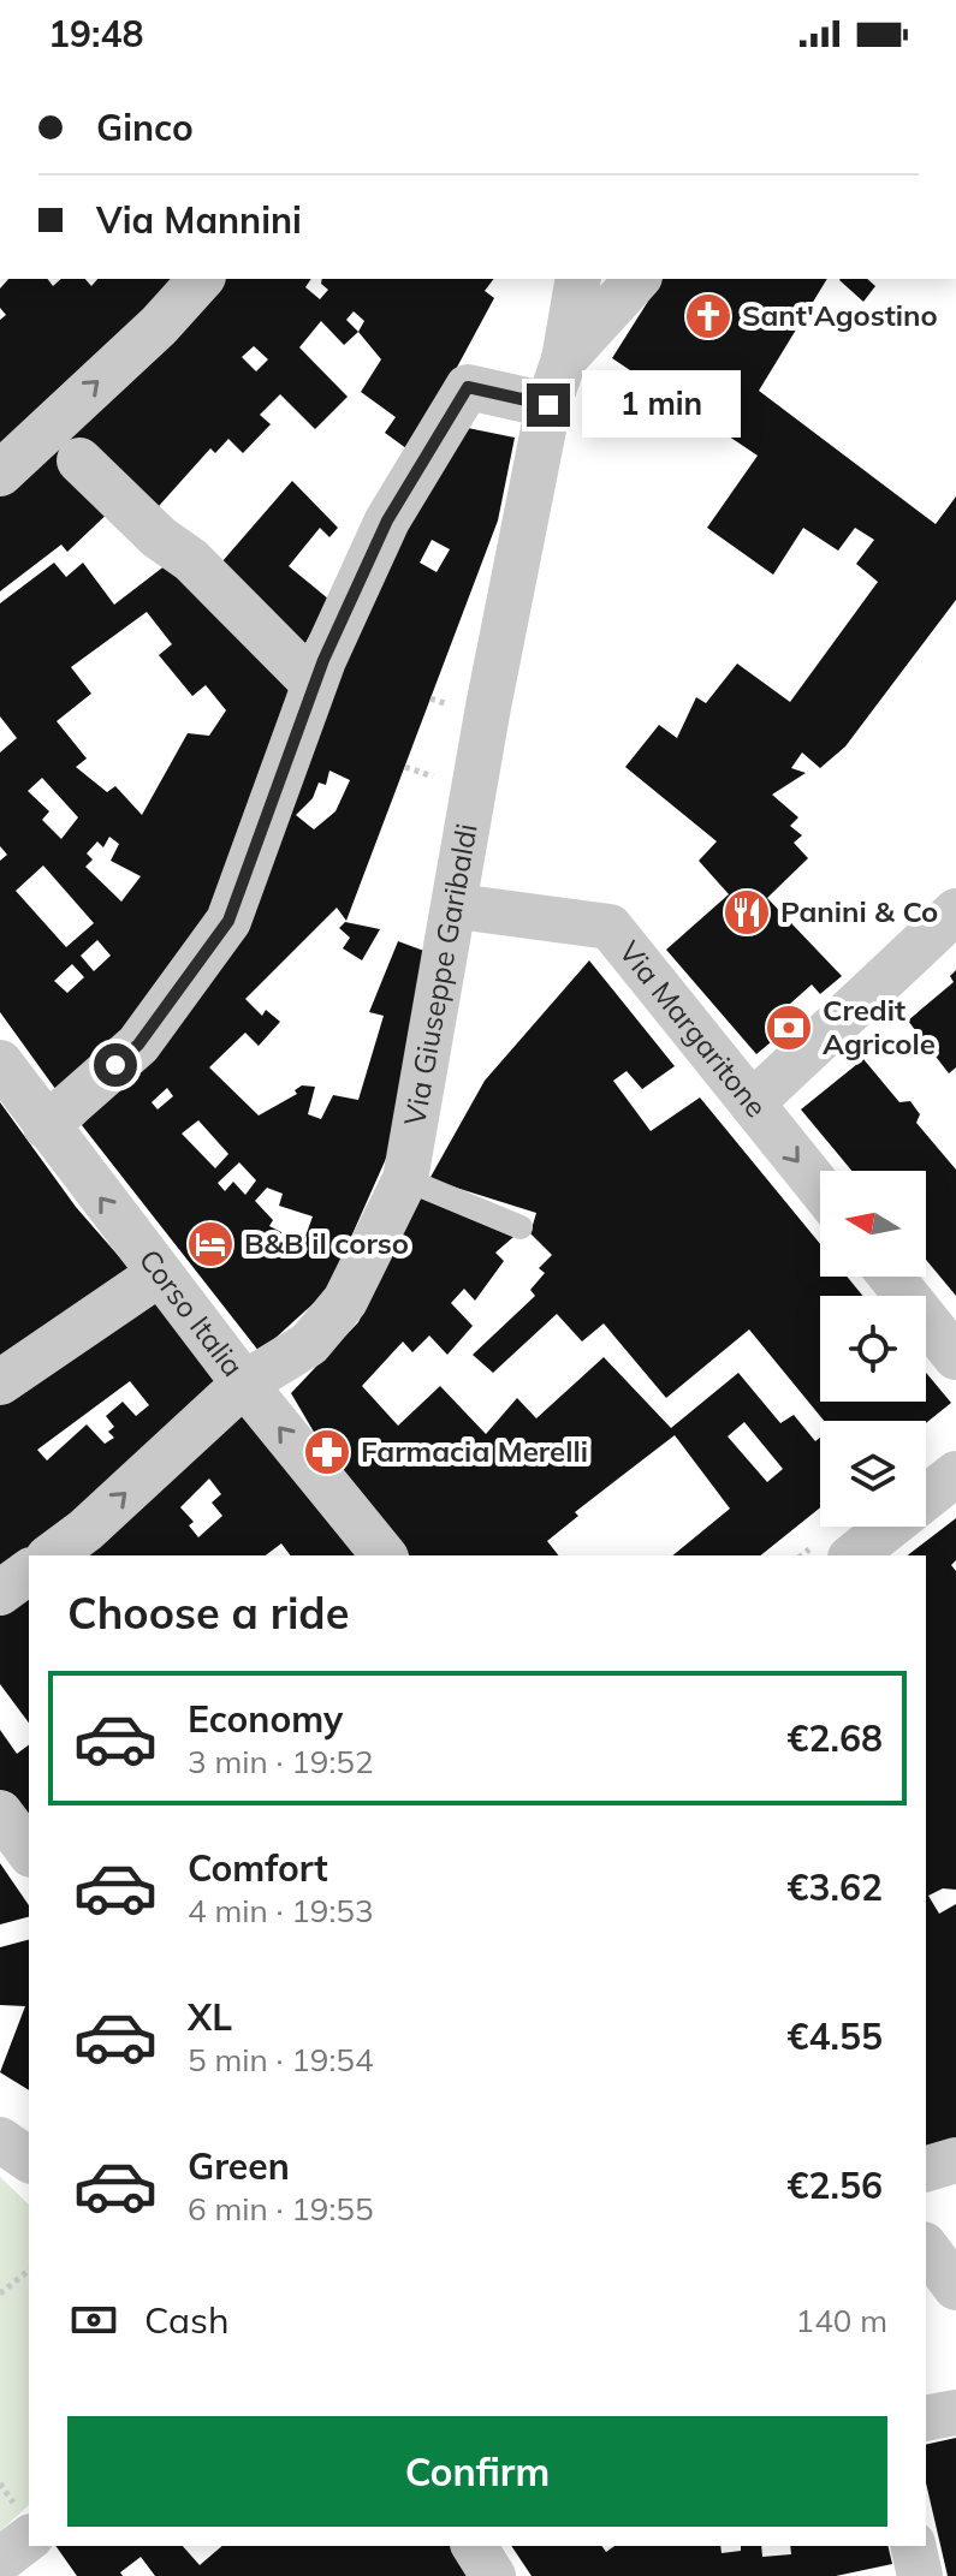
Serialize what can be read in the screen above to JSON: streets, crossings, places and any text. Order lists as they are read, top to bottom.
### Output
{
  "streets": {
    "street": ["Via Giuseppe Garibaldi", "Via Margaritone", "Corso Italia"]
  },
  "crossings": [
    ["Via Giuseppe Garibaldi", "Via Margaritone"],
    ["Via Giuseppe Garibaldi", "Corso Italia"]
  ],
  "one_way": ["Corso Italia"],
  "places": {
    "church": ["Sant'Agostino"],
    "restaurant": ["Panini & Co"],
    "bank": ["Credit Agricole"],
    "hotel": ["B&B il corso"],
    "pharmacy": ["Farmacia Merelli"]
  },
  "north": "left",
  "page": {
    "status": "19:48",
    "banner": ["Ginco", "Via Mannini"],
    "bubble": "1 min",
    "heading": "Choose a ride",
    "list": [
      {
        "name": "Economy",
        "note": "3 min · 19:52",
        "value": "€2.68"
      },
      {
        "name": "Comfort",
        "note": "4 min · 19:53",
        "value": "€3.62"
      },
      {
        "name": "XL",
        "note": "5 min · 19:54",
        "value": "€4.55"
      },
      {
        "name": "Green",
        "note": "6 min · 19:55",
        "value": "€2.56"
      }
    ],
    "pay": ["Cash", "140 m"],
    "buttons": "Confirm"
  }
}
